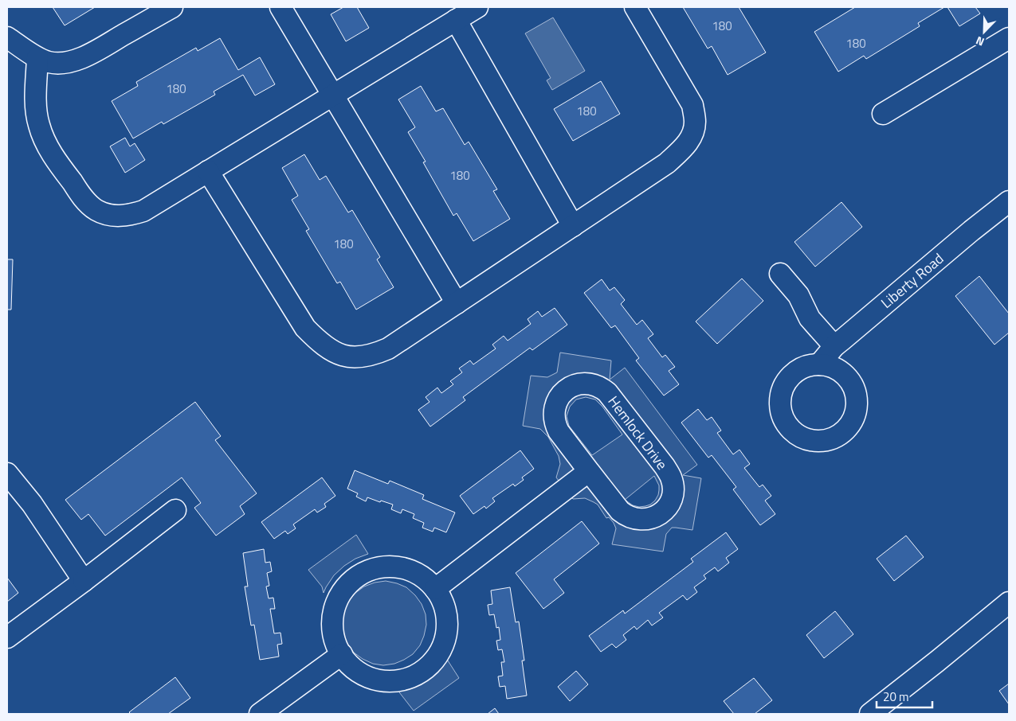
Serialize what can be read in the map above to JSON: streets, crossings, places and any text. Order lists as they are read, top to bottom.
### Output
{
  "streets": {
    "street": ["Liberty Road", "Hemlock Drive"]
  },
  "house_numbers": [
    "180",
    "180",
    "180",
    "180",
    "180",
    "180"
  ],
  "scale_bar": "20 m",
  "north": "bottom left"
}
